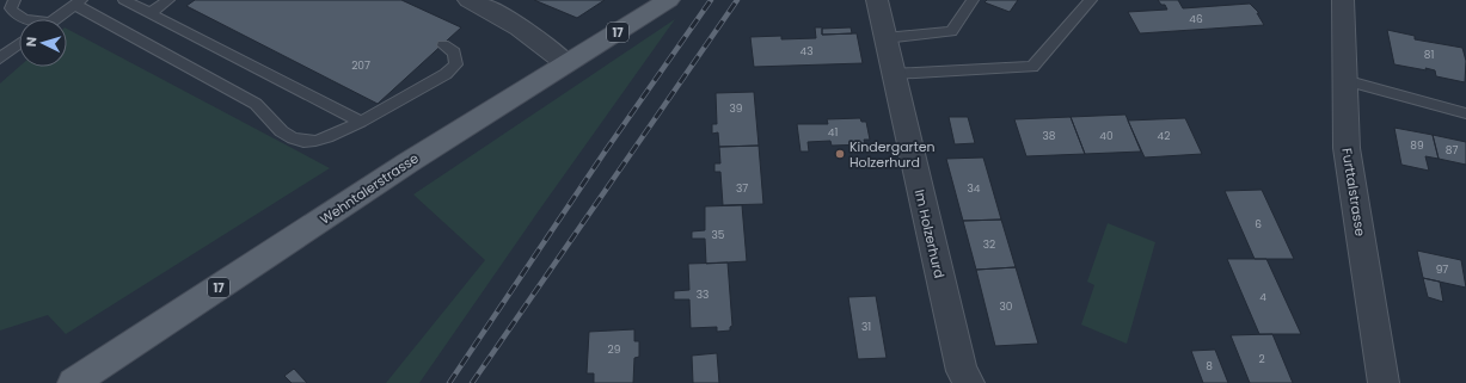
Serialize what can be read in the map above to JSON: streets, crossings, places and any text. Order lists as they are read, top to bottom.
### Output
{
  "streets": {
    "main road": ["17", "Wehntalerstrasse"],
    "street": ["Furttalstrasse", "Im Holzerhurd"]
  },
  "places": ["Kindergarten Holzerhurd"],
  "house_numbers": [
    "46",
    "43",
    "81",
    "207",
    "39",
    "41",
    "38",
    "40",
    "42",
    "89",
    "87",
    "37",
    "34",
    "6",
    "35",
    "32",
    "97",
    "33",
    "4",
    "30",
    "31",
    "29",
    "2",
    "8"
  ],
  "north": "left"
}
